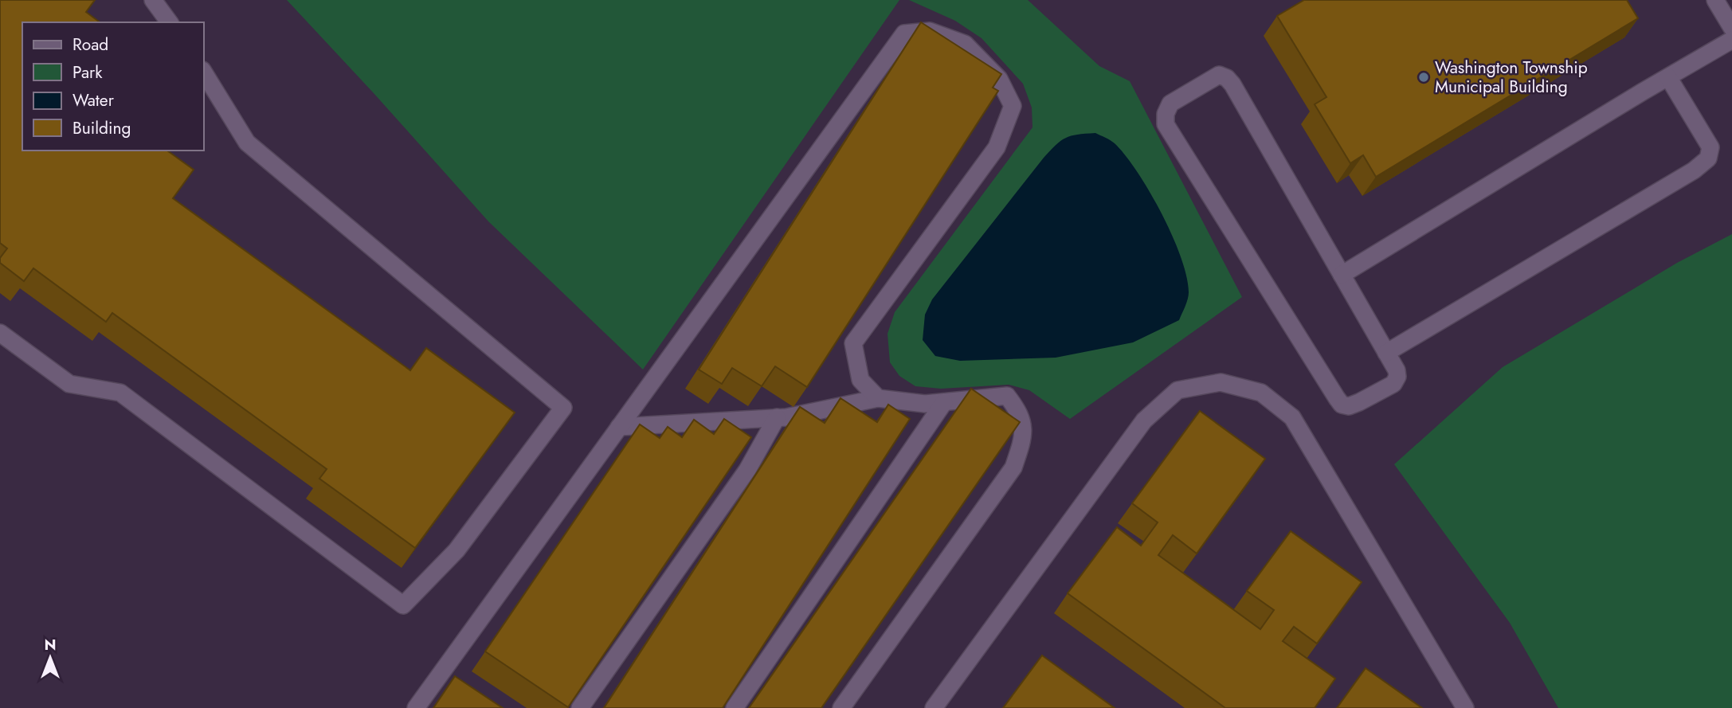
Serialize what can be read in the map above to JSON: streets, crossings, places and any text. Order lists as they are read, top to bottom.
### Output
{
  "places": ["Washington Township Municipal Building"],
  "legend": [
    "Road",
    "Park",
    "Water",
    "Building"
  ],
  "north": "top"
}
